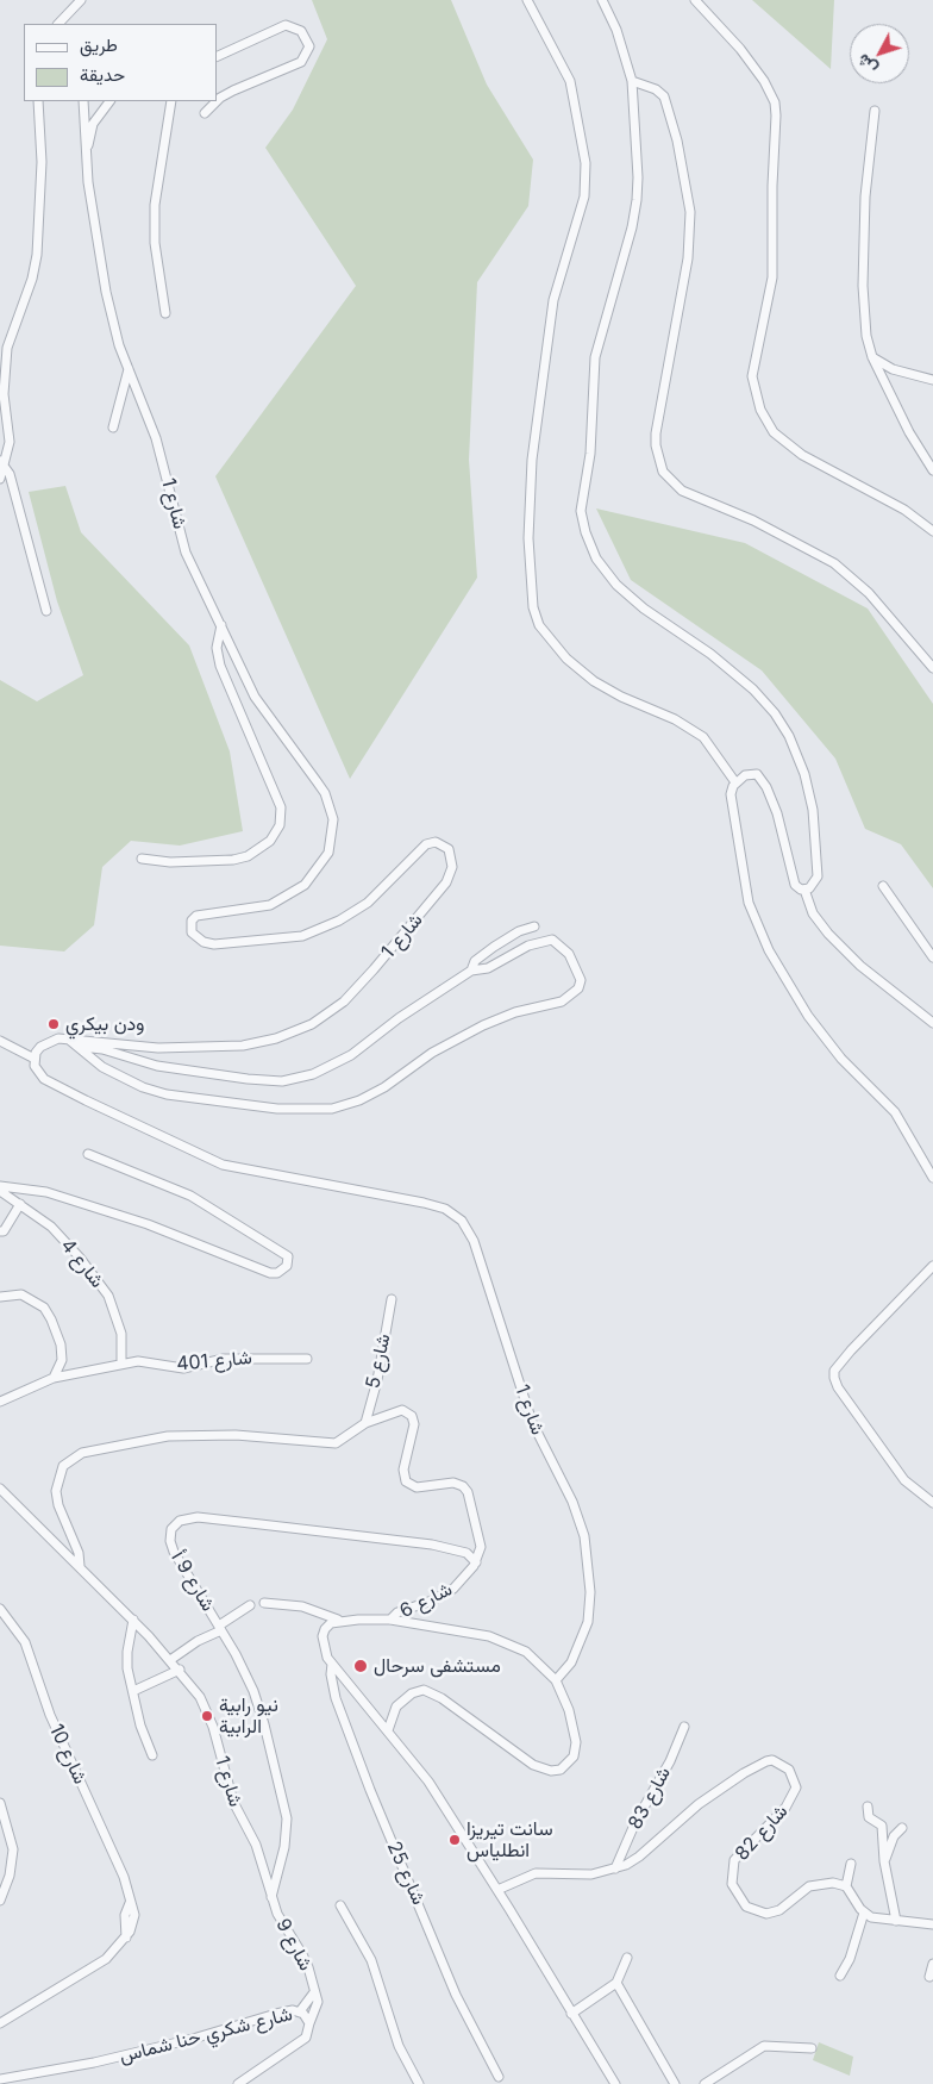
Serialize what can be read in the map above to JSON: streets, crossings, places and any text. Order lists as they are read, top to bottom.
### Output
{
  "streets": {
    "street": [
      "شارع 1",
      "شارع 4",
      "شارع 401",
      "شارع 5",
      "شارع 9 أ",
      "شارع 6",
      "شارع 10",
      "شارع 83",
      "شارع 82",
      "شارع 25",
      "شارع 9",
      "شارع شكري حنا شماس"
    ]
  },
  "crossings": [
    ["شارع 1", "شارع 9 أ"],
    ["شارع 1", "شارع 9"],
    ["شارع 4", "شارع 401"],
    ["شارع 9 أ", "شارع 6"],
    ["شارع 9 أ", "شارع 9"],
    ["شارع 83", "شارع 82"],
    ["شارع 9", "شارع شكري حنا شماس"]
  ],
  "places": [
    "ودن بيكري",
    "مستشفى سرحال",
    "نيو رابية الرابية",
    "سانت تيريزا انطلياس"
  ],
  "legend": ["طريق", "حديقة"],
  "north": "bottom left"
}
